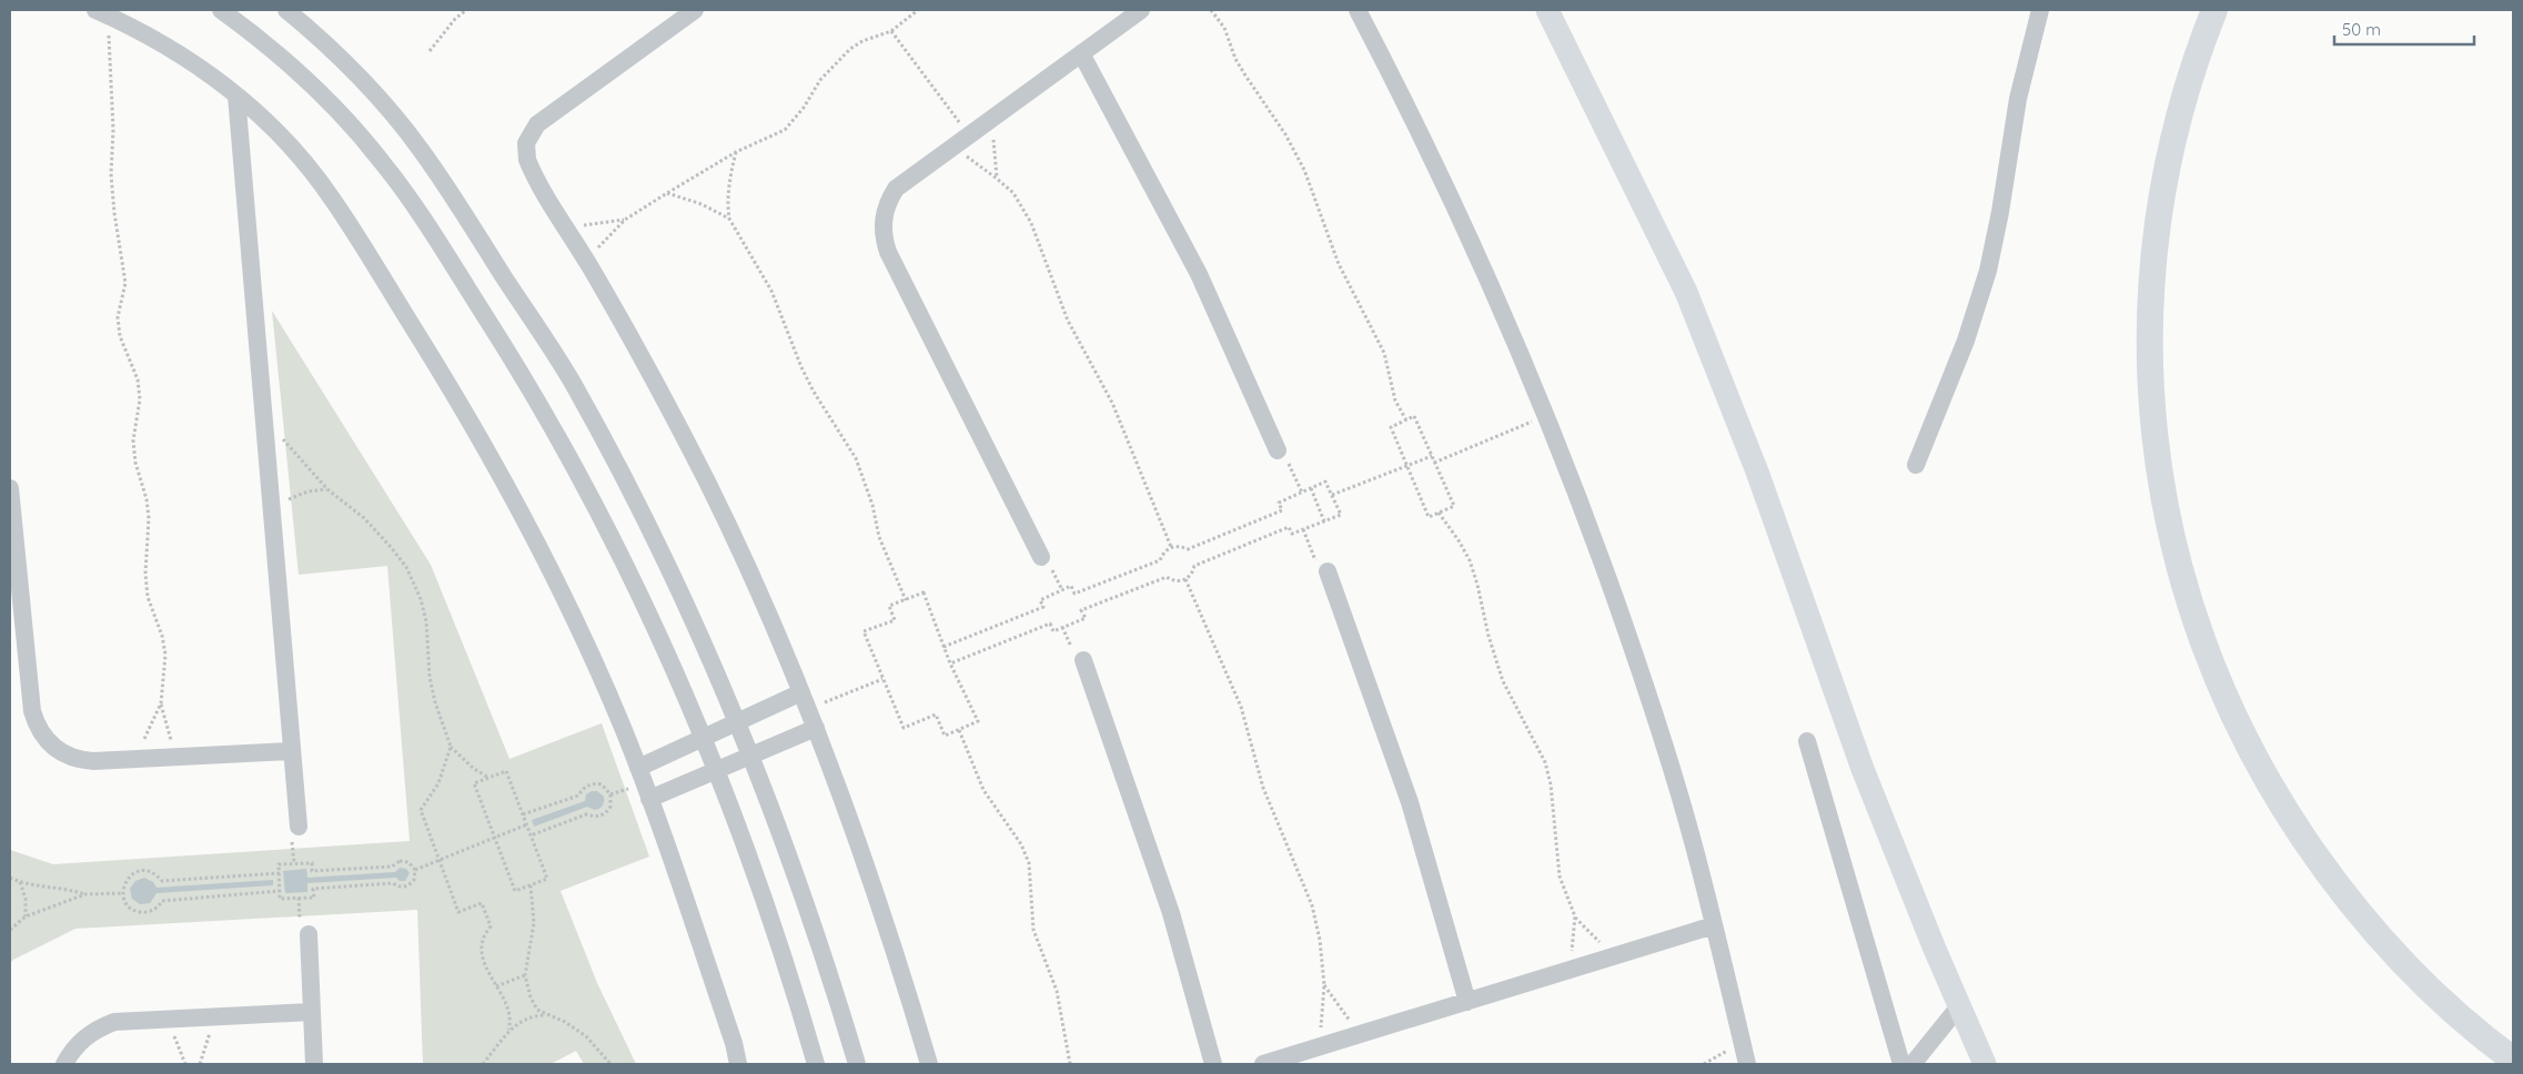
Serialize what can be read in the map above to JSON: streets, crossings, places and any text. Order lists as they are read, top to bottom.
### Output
{
  "scale_bar": "50 m"
}
